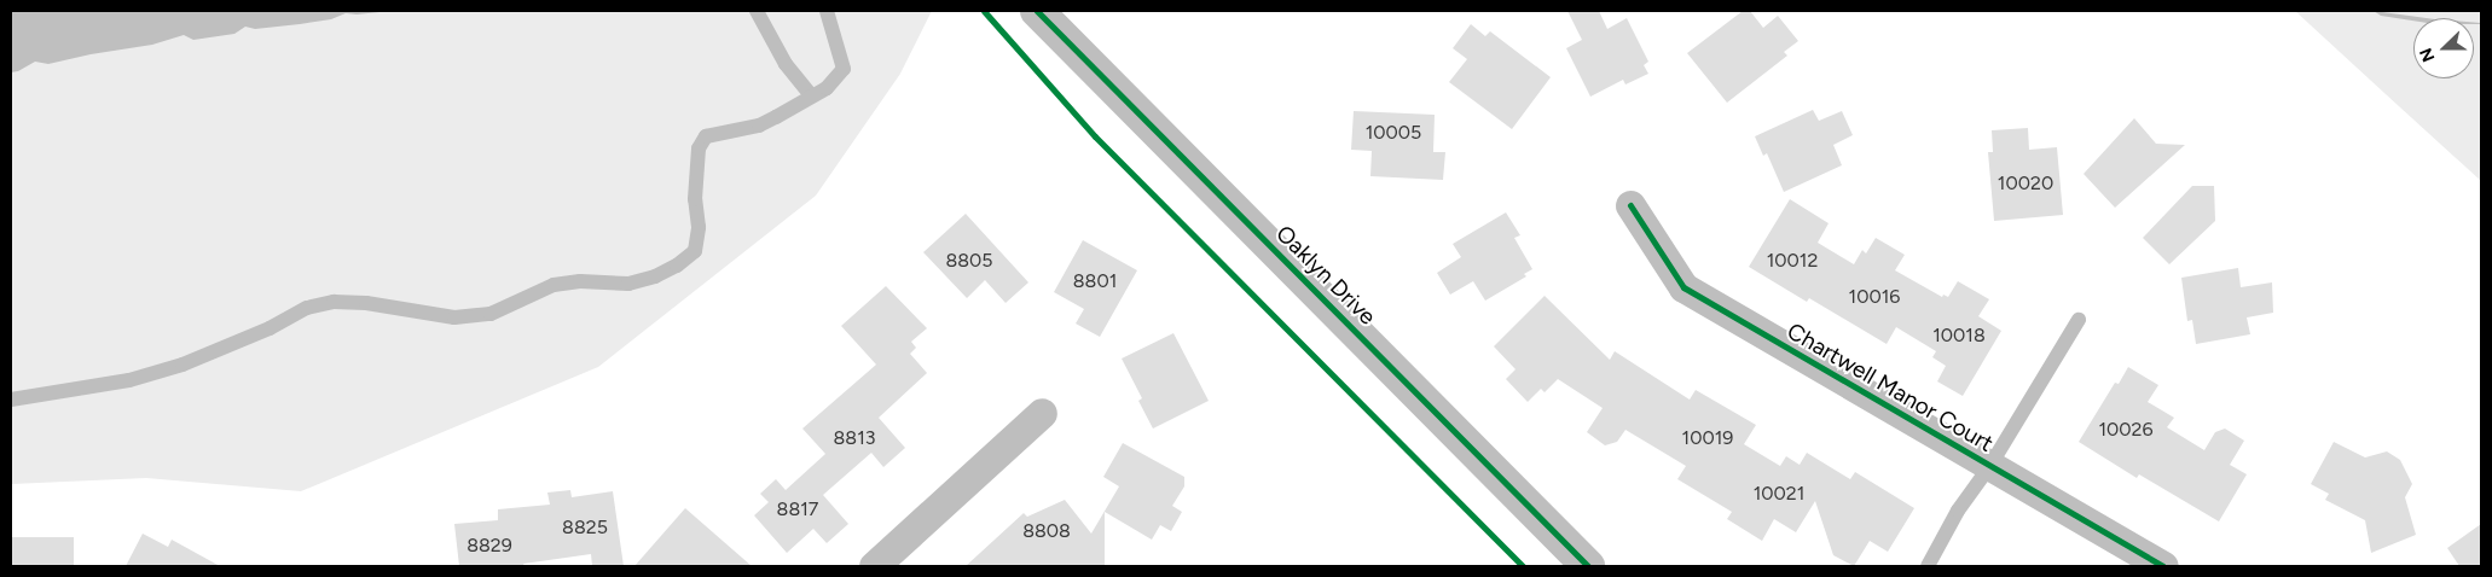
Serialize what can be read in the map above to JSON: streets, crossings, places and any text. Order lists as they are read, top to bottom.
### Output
{
  "streets": {
    "street": ["Oaklyn Drive", "Chartwell Manor Court"]
  },
  "house_numbers": [
    "10005",
    "10020",
    "8805",
    "10012",
    "8801",
    "10016",
    "10018",
    "10026",
    "8813",
    "10019",
    "10021",
    "8817",
    "8825",
    "8808",
    "8829"
  ],
  "north": "left"
}
